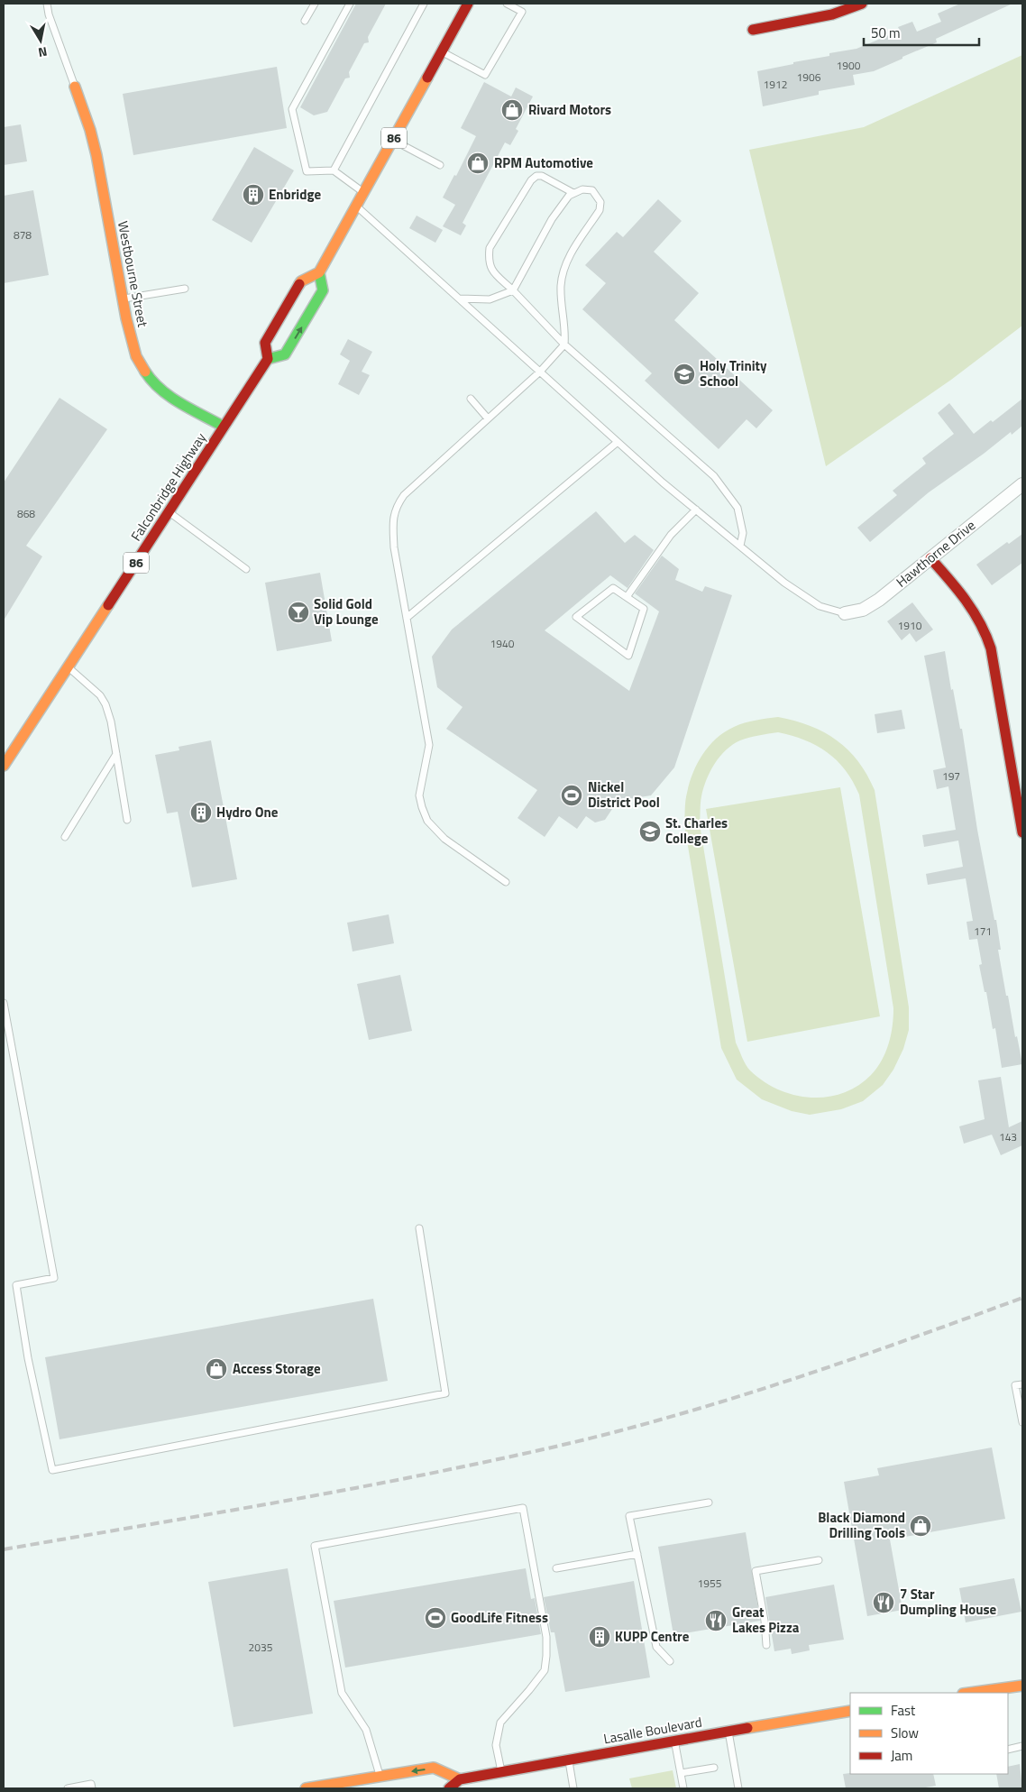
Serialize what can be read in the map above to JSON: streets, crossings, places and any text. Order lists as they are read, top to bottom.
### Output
{
  "streets": {
    "main road": [
      "86",
      "Westbourne Street",
      "Falconbridge Highway",
      "Lasalle Boulevard"
    ],
    "street": ["Hawthorne Drive"]
  },
  "crossings": [
    ["86", "Falconbridge Highway"],
    ["Westbourne Street", "Falconbridge Highway"]
  ],
  "places": {
    "shop": [
      "Rivard Motors",
      "RPM Automotive",
      "Access Storage",
      "Black Diamond Drilling Tools"
    ],
    "building": ["Enbridge", "Hydro One", "KUPP Centre"],
    "school or university": ["Holy Trinity School", "St. Charles College"],
    "bar": ["Solid Gold Vip Lounge"],
    "sports": ["Nickel District Pool", "GoodLife Fitness"],
    "restaurant": ["7 Star Dumpling House", "Great Lakes Pizza"]
  },
  "house_numbers": [
    "1900",
    "1906",
    "1912",
    "878",
    "868",
    "1910",
    "1940",
    "197",
    "171",
    "143",
    "1955",
    "2035"
  ],
  "legend": ["Fast", "Slow", "Jam"],
  "scale_bar": "50 m",
  "north": "bottom"
}
